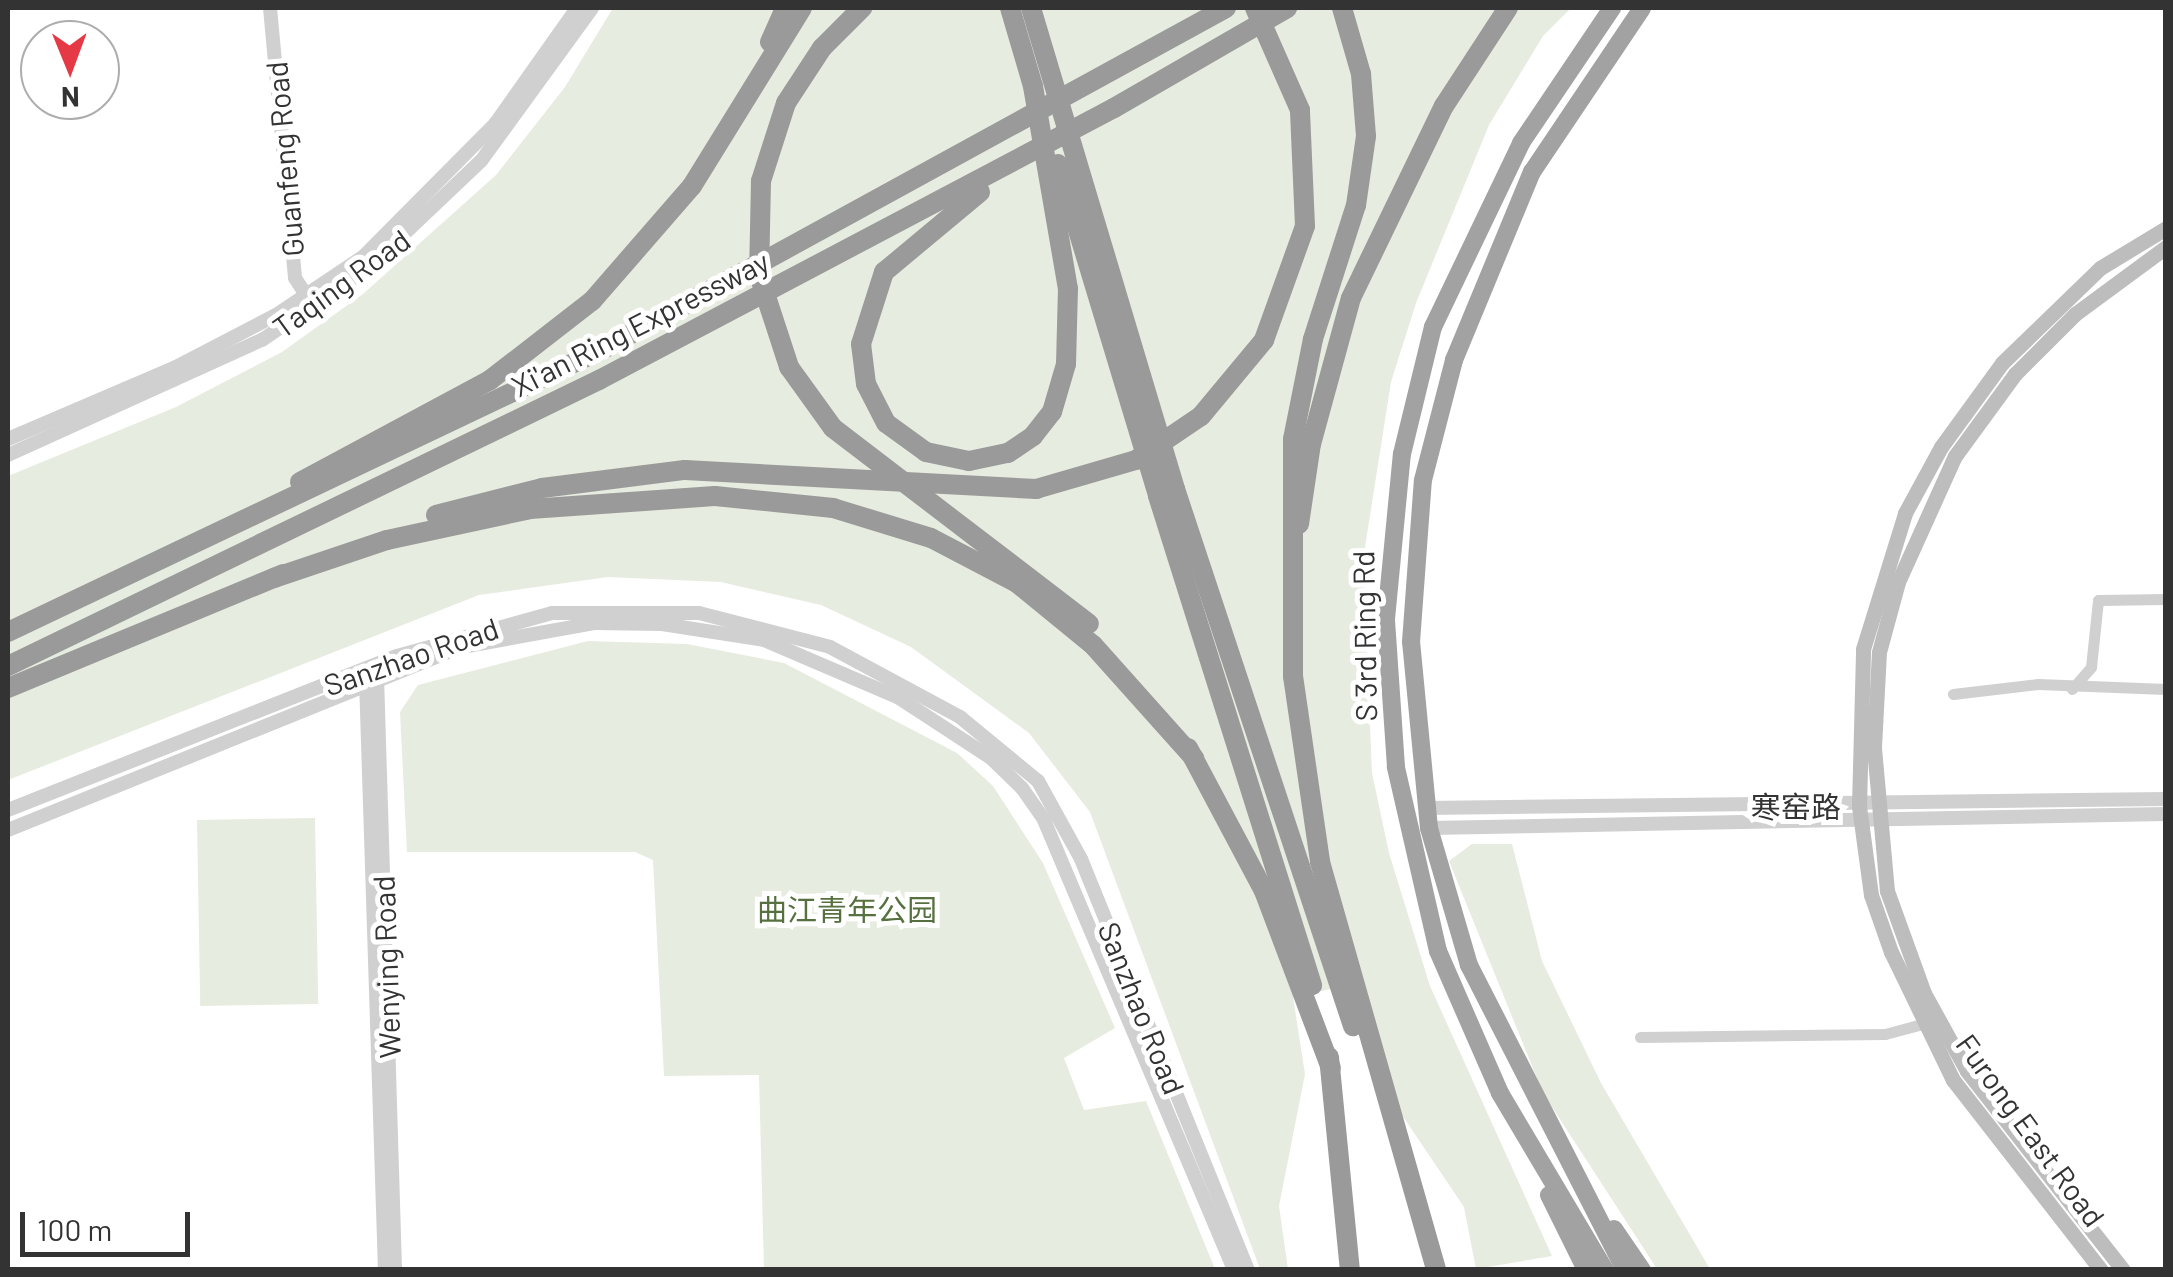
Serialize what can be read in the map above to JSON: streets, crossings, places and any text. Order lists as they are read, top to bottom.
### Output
{
  "streets": {
    "highway": ["Xi'an Ring Expressway", "S 3rd Ring Rd"],
    "main road": ["Furong East Road"],
    "street": [
      "Guanfeng Road",
      "Taqing Road",
      "Sanzhao Road",
      "寒窑路",
      "Wenying Road"
    ]
  },
  "crossings": [
    ["Guanfeng Road", "Taqing Road"],
    ["S 3rd Ring Rd", "寒窑路"],
    ["Sanzhao Road", "Wenying Road"],
    ["寒窑路", "Furong East Road"]
  ],
  "parks": ["曲江青年公园"],
  "scale_bar": "100 m",
  "north": "bottom"
}
